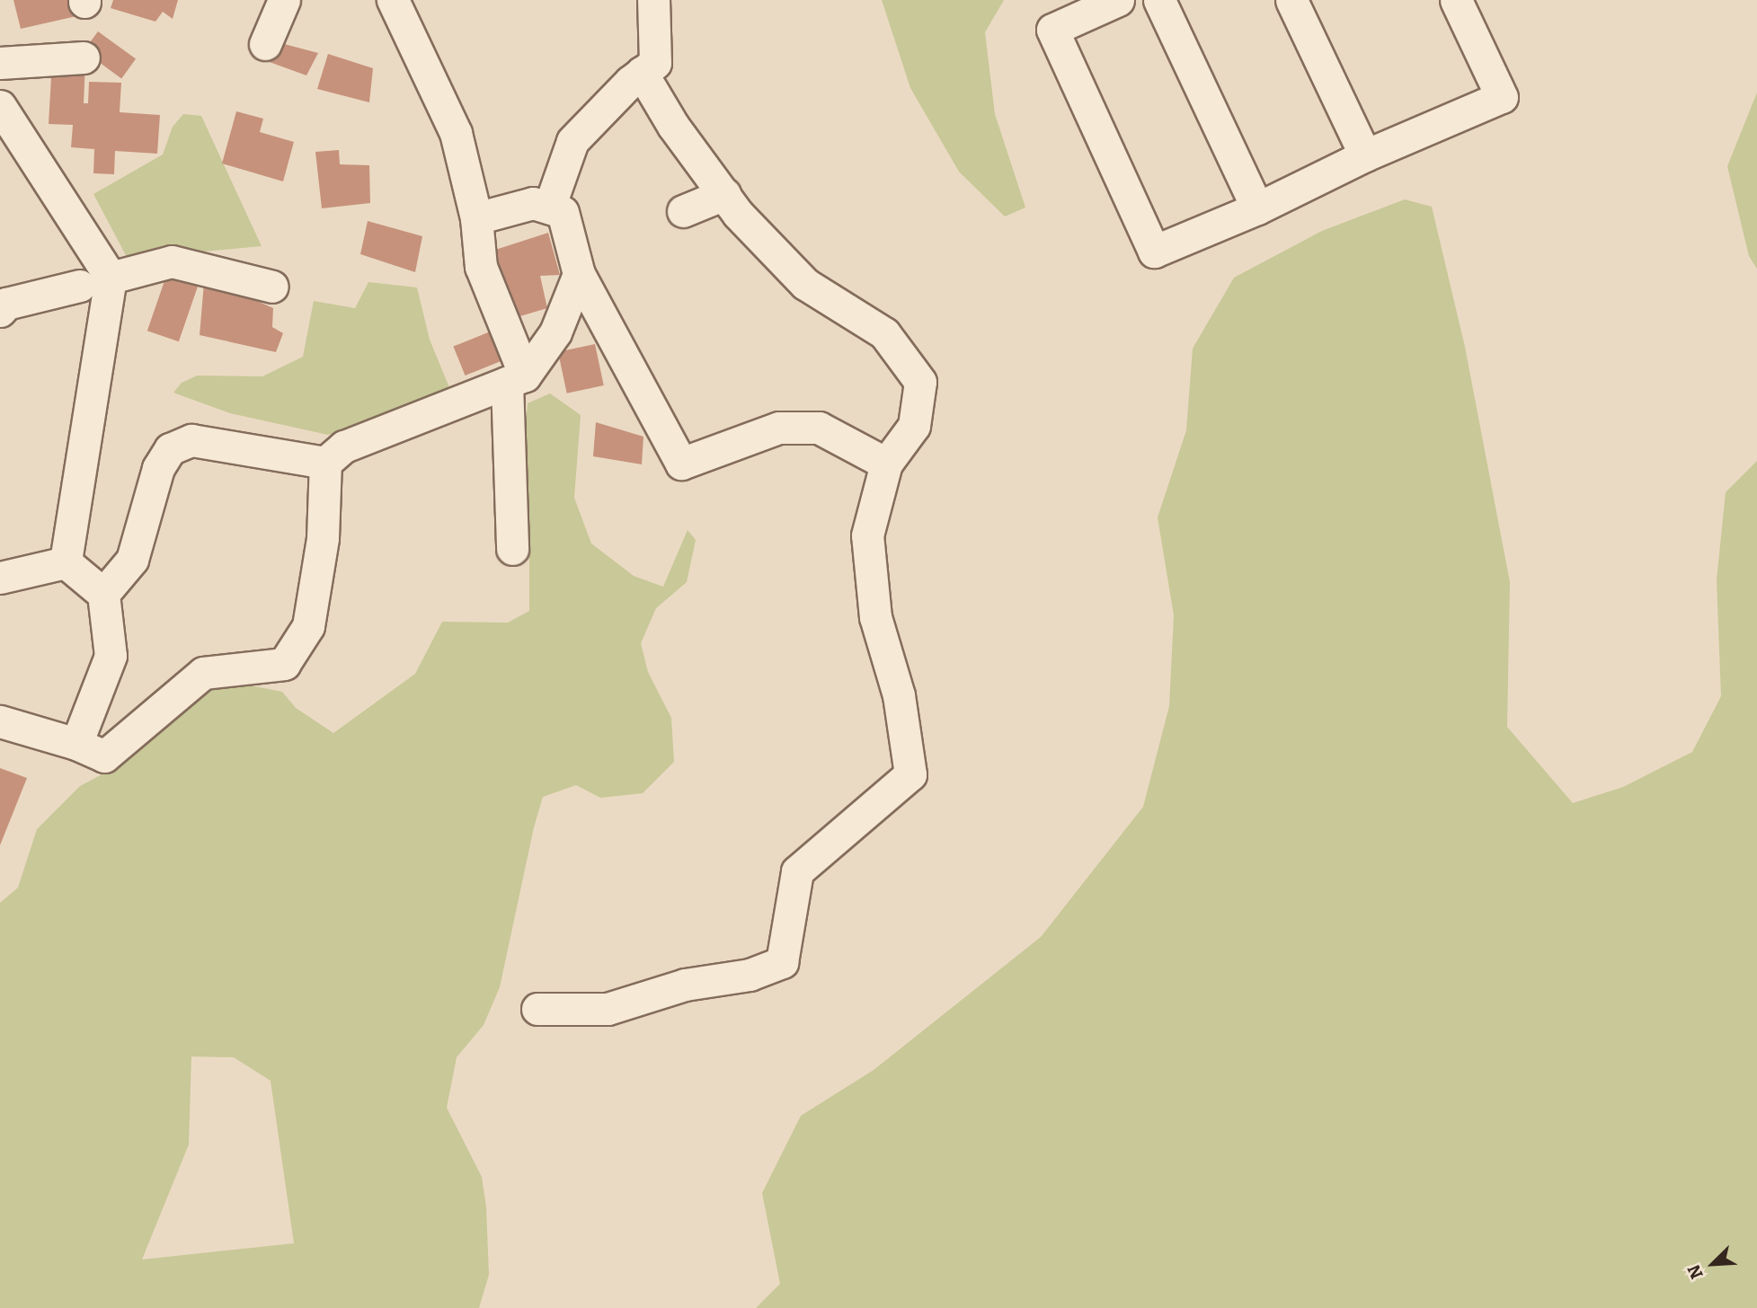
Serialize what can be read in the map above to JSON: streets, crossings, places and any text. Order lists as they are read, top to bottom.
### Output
{
  "north": "bottom left"
}
